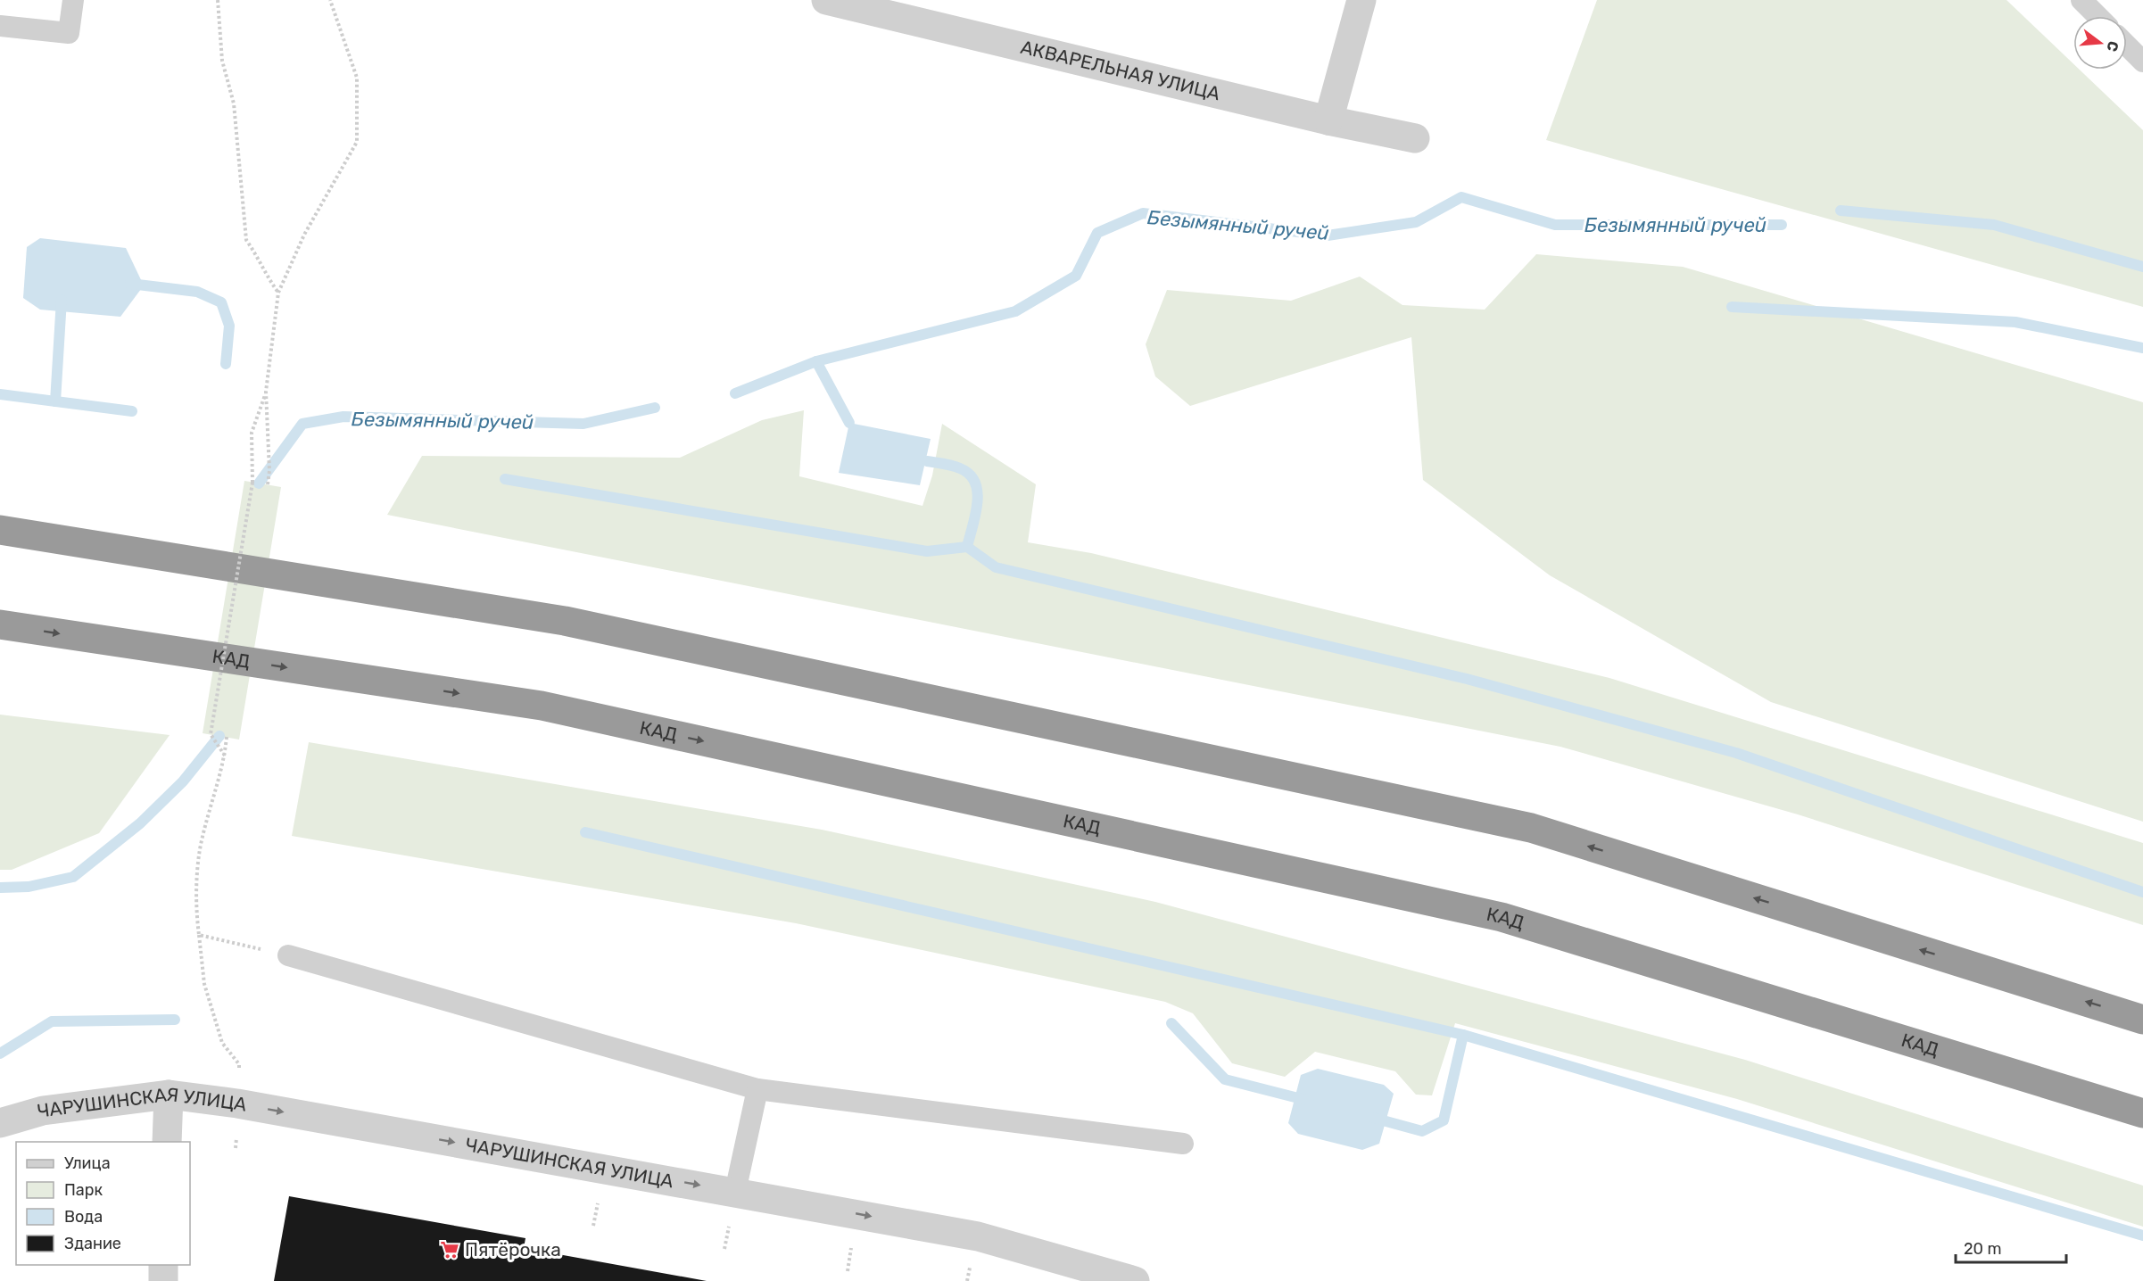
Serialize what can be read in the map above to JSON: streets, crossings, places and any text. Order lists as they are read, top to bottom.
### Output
{
  "streets": {
    "highway": ["КАД"],
    "street": ["АКВАРЕЛЬНАЯ УЛИЦА", "ЧАРУШИНСКАЯ УЛИЦА"]
  },
  "one_way": ["ЧАРУШИНСКАЯ УЛИЦА"],
  "water": ["Безымянный ручей"],
  "places": {
    "supermarket": ["Пятёрочка"]
  },
  "legend": [
    "Улица",
    "Парк",
    "Вода",
    "Здание"
  ],
  "scale_bar": "20 m",
  "north": "right"
}
